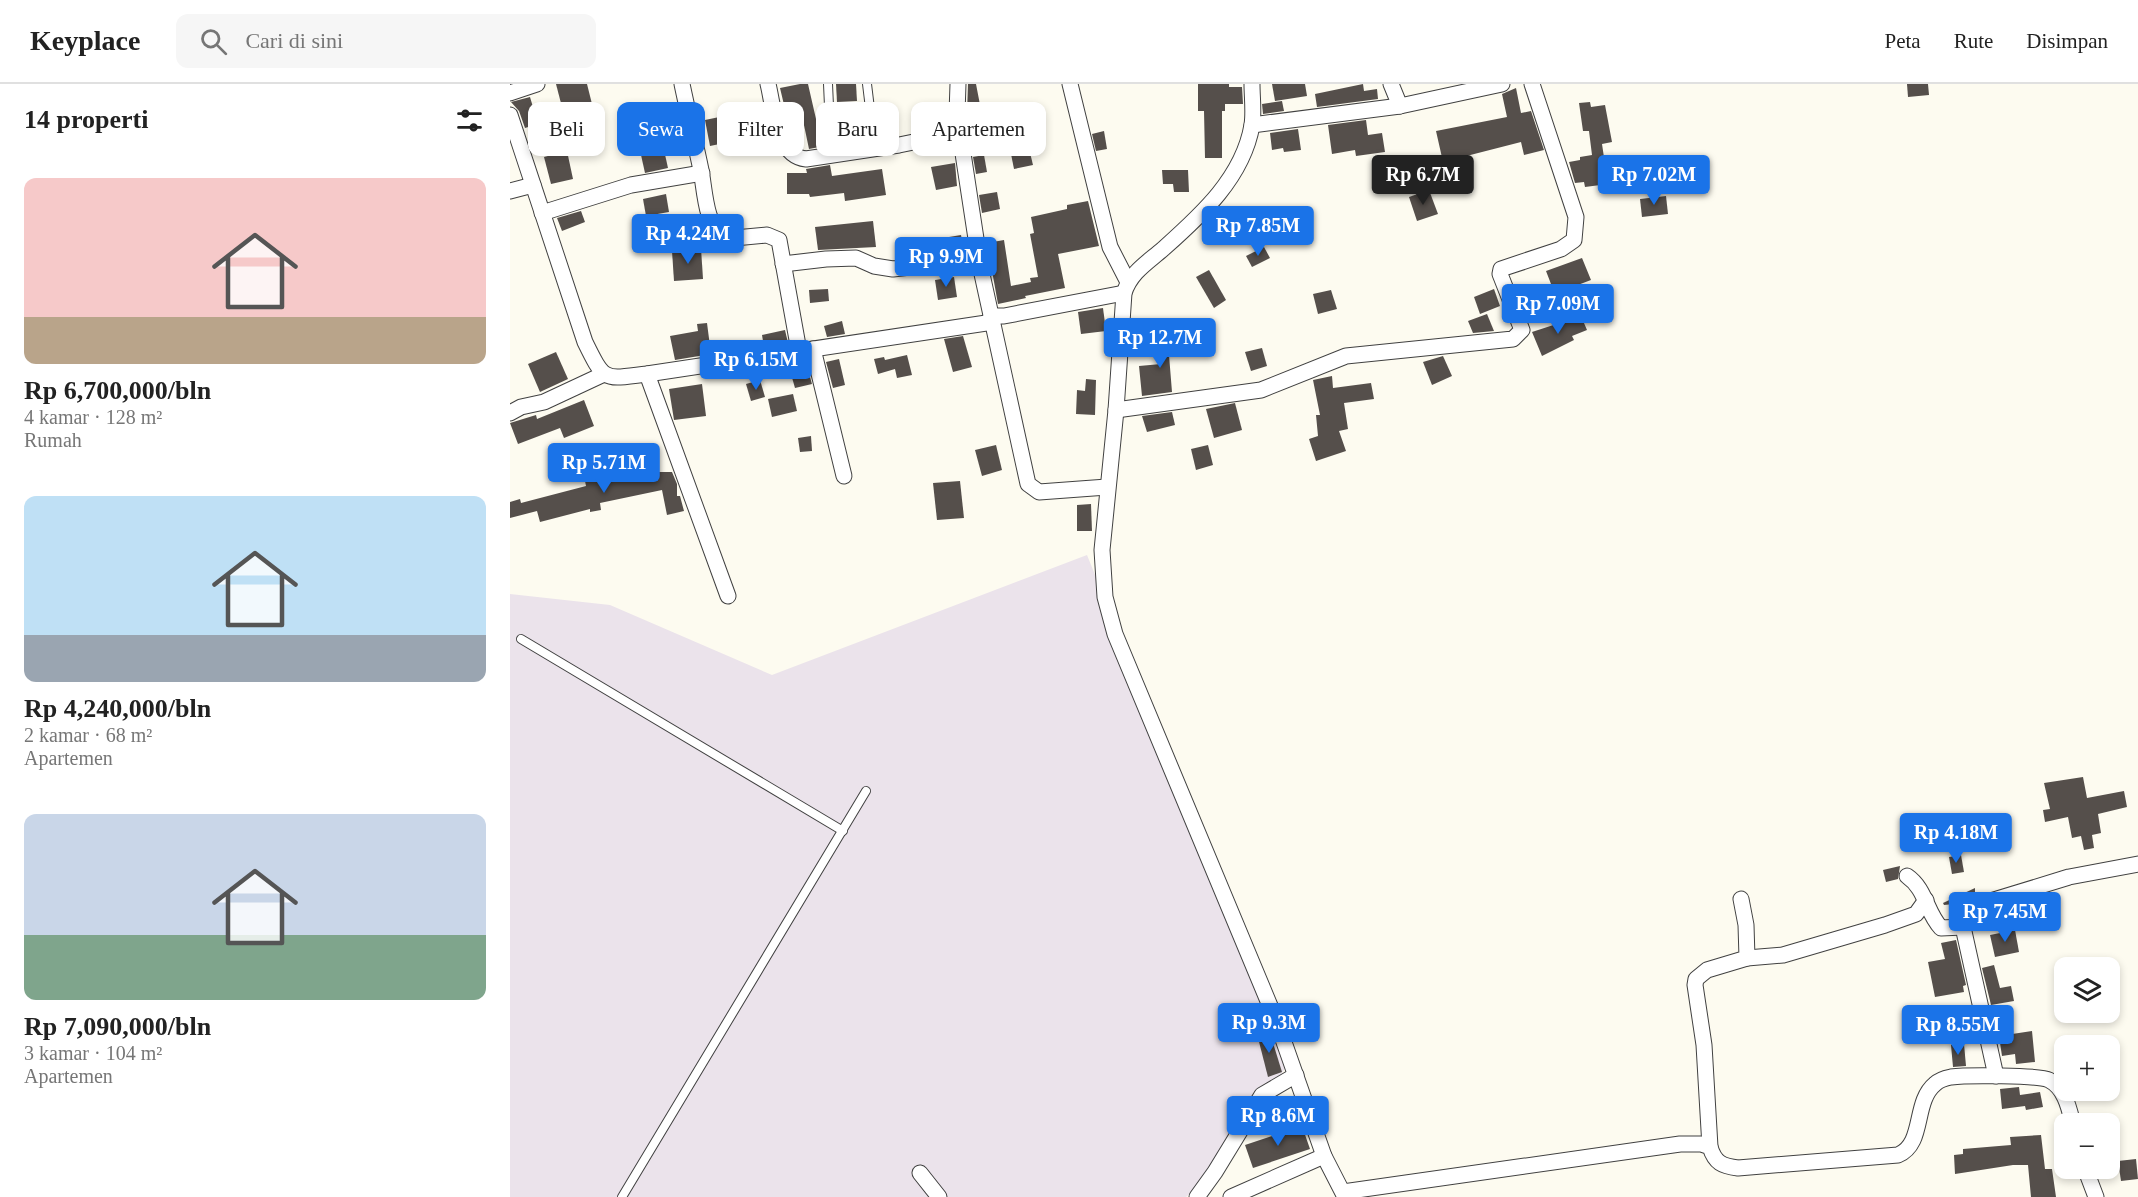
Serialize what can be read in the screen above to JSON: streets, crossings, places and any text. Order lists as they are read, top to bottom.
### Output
{
  "page": {
    "header": "Keyplace",
    "search": "Cari di sini",
    "nav": ["Peta", "Rute", "Disimpan"],
    "heading": "14 properti",
    "chip": [
      "Beli",
      "Sewa",
      "Filter",
      "Baru",
      "Apartemen"
    ],
    "price": [
      "Rp 6.7M",
      "Rp 7.02M",
      "Rp 7.85M",
      "Rp 4.24M",
      "Rp 9.9M",
      "Rp 7.09M",
      "Rp 12.7M",
      "Rp 6.15M",
      "Rp 5.71M",
      "Rp 4.18M",
      "Rp 7.45M",
      "Rp 9.3M",
      "Rp 8.55M",
      "Rp 8.6M"
    ],
    "list": [
      {
        "name": "Rp 6,700,000/bln",
        "note": "4 kamar · 128 m² · Rumah"
      },
      {
        "name": "Rp 4,240,000/bln",
        "note": "2 kamar · 68 m² · Apartemen"
      },
      {
        "name": "Rp 7,090,000/bln",
        "note": "3 kamar · 104 m² · Apartemen"
      }
    ],
    "map_buttons": ["+", "−"]
  }
}
